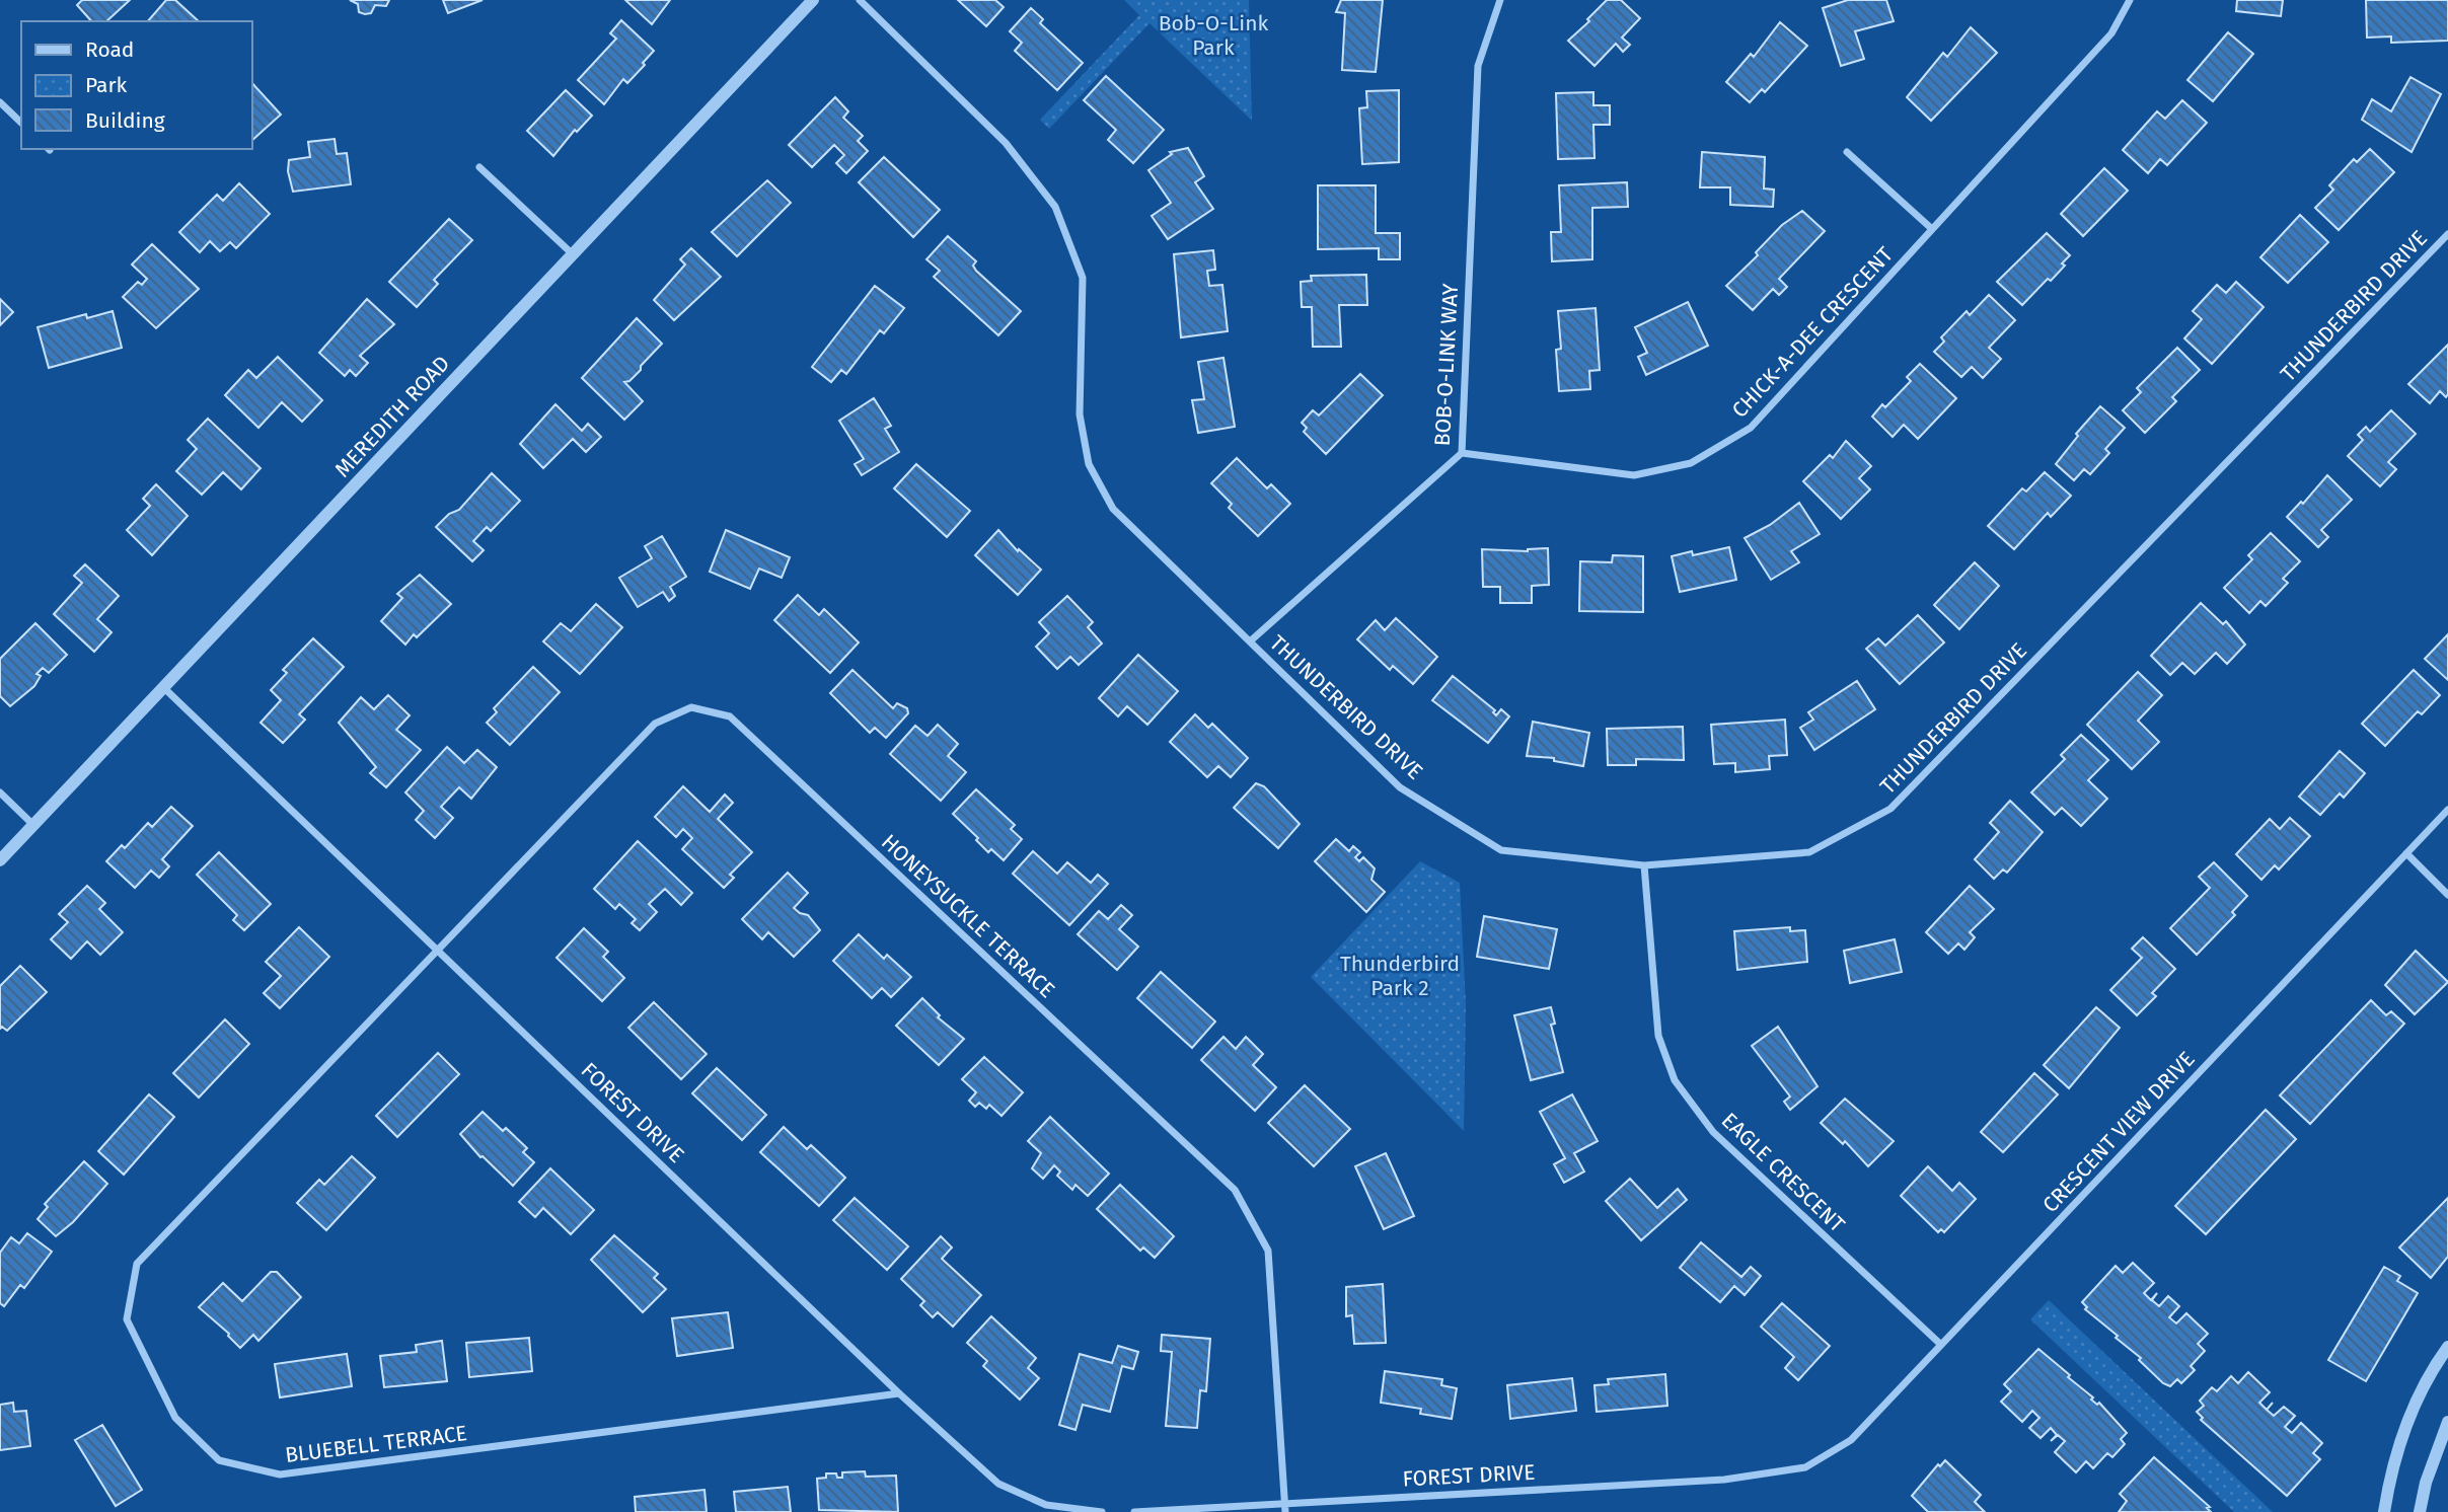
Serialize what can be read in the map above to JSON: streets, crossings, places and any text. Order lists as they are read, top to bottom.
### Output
{
  "streets": {
    "street": [
      "THUNDERBIRD DRIVE",
      "CHICK-A-DEE CRESCENT",
      "BOB-O-LINK WAY",
      "MEREDITH ROAD",
      "HONEYSUCKLE TERRACE",
      "FOREST DRIVE",
      "CRESCENT VIEW DRIVE",
      "EAGLE CRESCENT",
      "BLUEBELL TERRACE"
    ]
  },
  "crossings": [
    ["THUNDERBIRD DRIVE", "BOB-O-LINK WAY"],
    ["THUNDERBIRD DRIVE", "EAGLE CRESCENT"],
    ["CHICK-A-DEE CRESCENT", "BOB-O-LINK WAY"],
    ["MEREDITH ROAD", "FOREST DRIVE"],
    ["HONEYSUCKLE TERRACE", "FOREST DRIVE"],
    ["HONEYSUCKLE TERRACE", "BLUEBELL TERRACE"],
    ["FOREST DRIVE", "CRESCENT VIEW DRIVE"],
    ["FOREST DRIVE", "BLUEBELL TERRACE"],
    ["CRESCENT VIEW DRIVE", "EAGLE CRESCENT"]
  ],
  "parks": ["Bob-O-Link Park", "Thunderbird Park 2"],
  "legend": ["Road", "Park", "Building"]
}
